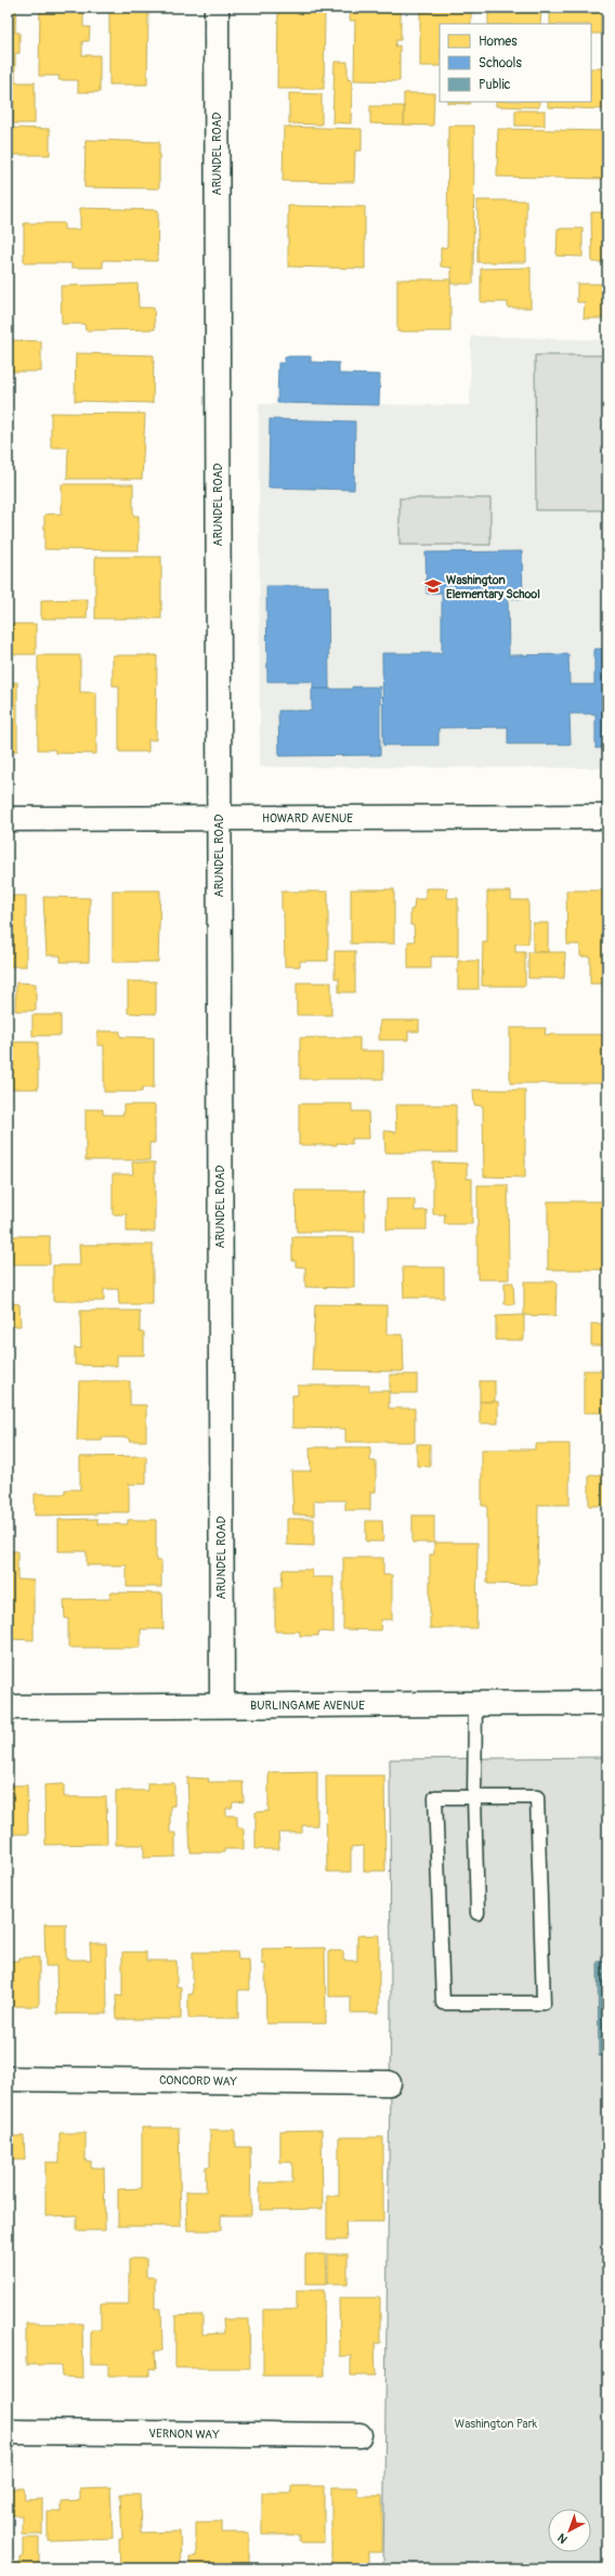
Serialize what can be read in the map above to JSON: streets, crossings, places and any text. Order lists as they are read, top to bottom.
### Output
{
  "streets": {
    "street": [
      "ARUNDEL ROAD",
      "HOWARD AVENUE",
      "BURLINGAME AVENUE",
      "CONCORD WAY",
      "VERNON WAY"
    ]
  },
  "crossings": [
    ["ARUNDEL ROAD", "HOWARD AVENUE"],
    ["ARUNDEL ROAD", "BURLINGAME AVENUE"]
  ],
  "parks": ["Washington Park"],
  "places": {
    "school or university": ["Washington Elementary School"]
  },
  "legend": ["Homes", "Schools", "Public"],
  "north": "bottom left"
}
